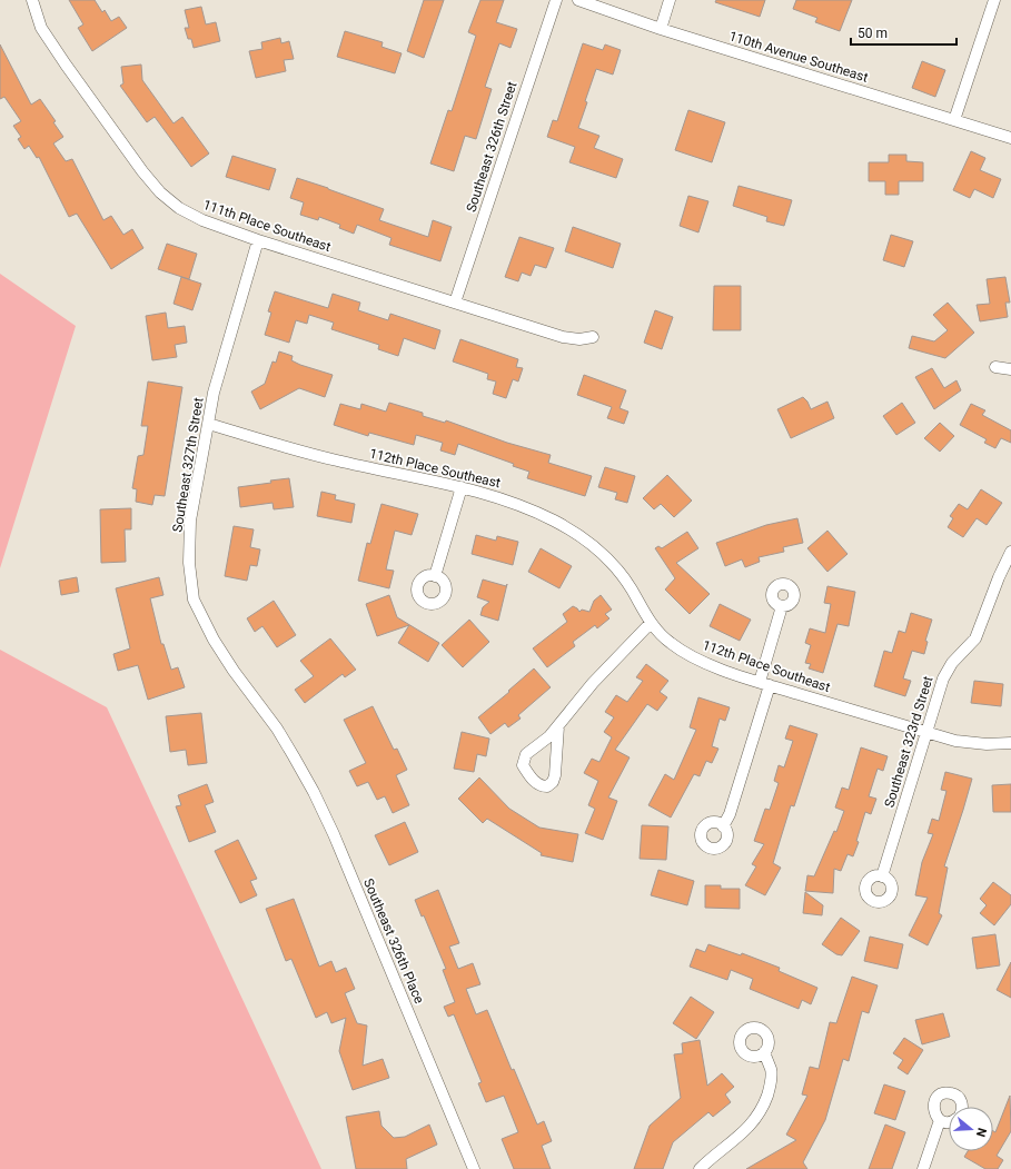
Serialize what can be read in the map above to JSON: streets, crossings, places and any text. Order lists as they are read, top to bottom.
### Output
{
  "streets": {
    "street": [
      "110th Avenue Southeast",
      "Southeast 326th Street",
      "111th Place Southeast",
      "Southeast 327th Street",
      "112th Place Southeast",
      "Southeast 323rd Street",
      "Southeast 326th Place"
    ]
  },
  "crossings": [
    ["Southeast 326th Street", "111th Place Southeast"],
    ["111th Place Southeast", "Southeast 327th Street"],
    ["Southeast 327th Street", "112th Place Southeast"],
    ["Southeast 327th Street", "Southeast 326th Place"],
    ["112th Place Southeast", "Southeast 323rd Street"]
  ],
  "scale_bar": "50 m",
  "north": "right"
}
